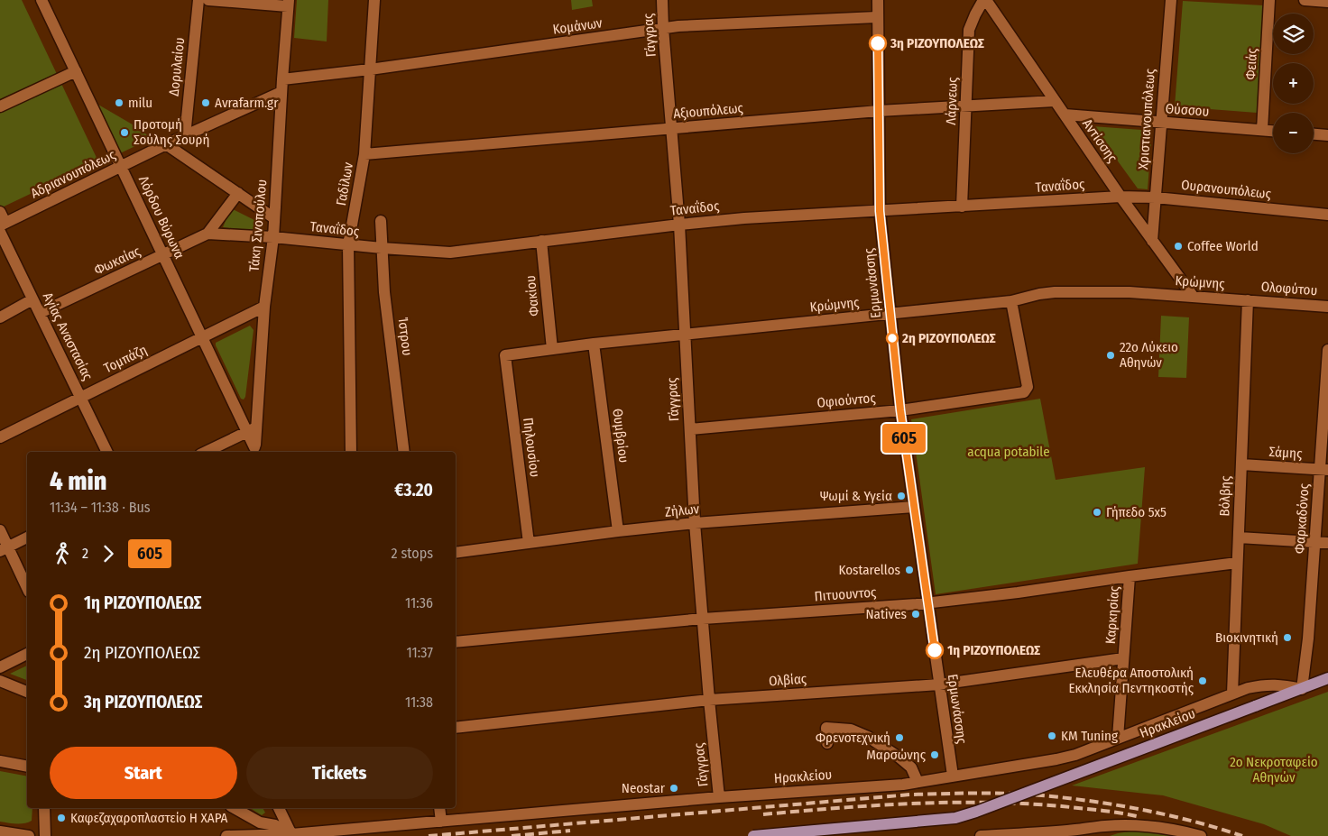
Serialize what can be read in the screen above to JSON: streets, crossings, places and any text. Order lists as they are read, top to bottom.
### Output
{
  "streets": {
    "main road": ["Ηρακλείου"],
    "street": [
      "Κομάνων",
      "Γάγγρας",
      "Φειάς",
      "Δορυλαίου",
      "Λάρνεως",
      "Θύσσου",
      "Αξιουπόλεως",
      "Χριστιανουπόλεως",
      "Αντίσσης",
      "Αδριανουπόλεως",
      "Γαδίλων",
      "Ταναΐδος",
      "Ουρανουπόλεως",
      "Λόρδου Βύρωνα",
      "Τάκη Σινοπούλου",
      "Φωκαίας",
      "Κρώμνης",
      "Ερμωνάσσης",
      "Ολοφύτου",
      "Φακίου",
      "Αγίας Αναστασίας",
      "Ίστρου",
      "Τομπάζη",
      "Οφιούντος",
      "Θυμβρίου",
      "Πηλουσίου",
      "Σάμης",
      "Βόλβης",
      "Ζήλων",
      "Φαρκαδόνος",
      "Πιτυουντος",
      "Καρκησίας",
      "Ολβίας"
    ]
  },
  "crossings": [
    ["Κομάνων", "Γάγγρας"],
    ["Κομάνων", "Γαδίλων"],
    ["Κομάνων", "Τάκη Σινοπούλου"],
    ["Κομάνων", "Ερμωνάσσης"],
    ["Γάγγρας", "Αξιουπόλεως"],
    ["Γάγγρας", "Ταναΐδος"],
    ["Γάγγρας", "Κρώμνης"],
    ["Γάγγρας", "Οφιούντος"],
    ["Γάγγρας", "Ζήλων"],
    ["Γάγγρας", "Πιτυουντος"],
    ["Γάγγρας", "Ολβίας"],
    ["Γάγγρας", "Ηρακλείου"],
    ["Φειάς", "Θύσσου"],
    ["Δορυλαίου", "Αδριανουπόλεως"],
    ["Λάρνεως", "Αξιουπόλεως"],
    ["Λάρνεως", "Αντίσσης"],
    ["Λάρνεως", "Ταναΐδος"],
    ["Θύσσου", "Χριστιανουπόλεως"],
    ["Θύσσου", "Αντίσσης"],
    ["Αξιουπόλεως", "Αντίσσης"],
    ["Αξιουπόλεως", "Γαδίλων"],
    ["Αξιουπόλεως", "Ερμωνάσσης"],
    ["Χριστιανουπόλεως", "Αντίσσης"],
    ["Χριστιανουπόλεως", "Ουρανουπόλεως"],
    ["Αντίσσης", "Ταναΐδος"],
    ["Αντίσσης", "Ουρανουπόλεως"],
    ["Αντίσσης", "Κρώμνης"],
    ["Αδριανουπόλεως", "Λόρδου Βύρωνα"],
    ["Αδριανουπόλεως", "Τάκη Σινοπούλου"],
    ["Αδριανουπόλεως", "Αγίας Αναστασίας"],
    ["Γαδίλων", "Ταναΐδος"],
    ["Ταναΐδος", "Ουρανουπόλεως"],
    ["Ταναΐδος", "Τάκη Σινοπούλου"],
    ["Ταναΐδος", "Φωκαίας"],
    ["Ταναΐδος", "Ερμωνάσσης"],
    ["Ταναΐδος", "Φακίου"],
    ["Ταναΐδος", "Ίστρου"],
    ["Λόρδου Βύρωνα", "Τάκη Σινοπούλου"],
    ["Λόρδου Βύρωνα", "Φωκαίας"],
    ["Λόρδου Βύρωνα", "Τομπάζη"],
    ["Τάκη Σινοπούλου", "Φωκαίας"],
    ["Τάκη Σινοπούλου", "Τομπάζη"],
    ["Φωκαίας", "Αγίας Αναστασίας"],
    ["Κρώμνης", "Ερμωνάσσης"],
    ["Κρώμνης", "Ολοφύτου"],
    ["Κρώμνης", "Φακίου"],
    ["Κρώμνης", "Οφιούντος"],
    ["Κρώμνης", "Θυμβρίου"],
    ["Κρώμνης", "Πηλουσίου"],
    ["Κρώμνης", "Βόλβης"],
    ["Ερμωνάσσης", "Οφιούντος"],
    ["Ερμωνάσσης", "Ζήλων"],
    ["Ερμωνάσσης", "Πιτυουντος"],
    ["Ερμωνάσσης", "Ολβίας"],
    ["Ερμωνάσσης", "Ηρακλείου"],
    ["Ολοφύτου", "Βόλβης"],
    ["Αγίας Αναστασίας", "Τομπάζη"],
    ["Θυμβρίου", "Ζήλων"],
    ["Πηλουσίου", "Ζήλων"],
    ["Σάμης", "Βόλβης"],
    ["Σάμης", "Φαρκαδόνος"],
    ["Βόλβης", "Πιτυουντος"],
    ["Βόλβης", "Ηρακλείου"],
    ["Φαρκαδόνος", "Ηρακλείου"],
    ["Πιτυουντος", "Καρκησίας"],
    ["Καρκησίας", "Ολβίας"],
    ["Καρκησίας", "Ηρακλείου"]
  ],
  "parks": ["acqua potabile", "2ο Νεκροταφείο Αθηνών"],
  "places": [
    "3η ΡΙΖΟΥΠΟΛΕΩΣ",
    "milu",
    "Avrafarm.gr",
    "Προτομή Σούλης Σουρή",
    "Coffee World",
    "2η ΡΙΖΟΥΠΟΛΕΩΣ",
    "22ο Λύκειο Αθηνών",
    "Ψωμί & Υγεία",
    "Γήπεδο 5x5",
    "Kostarellos",
    "Natives",
    "Βιοκινητική",
    "1η ΡΙΖΟΥΠΟΛΕΩΣ",
    "Ελευθέρα Αποστολική Εκκλησία Πεντηκοστής",
    "KM Tuning",
    "Φρενοτεχνική",
    "Μαρσώνης",
    "Neostar",
    "Καφεζαχαροπλαστείο Η ΧΑΡΑ"
  ],
  "lines": ["bus line 605"],
  "page": {
    "on_map": "605",
    "map_buttons": ["+", "−"],
    "heading": ["4 min", "11:34 – 11:38 · Bus", "€3.20"],
    "legs": ["2", "605", "2 stops"],
    "list": [
      {
        "name": "1η ΡΙΖΟΥΠΟΛΕΩΣ",
        "value": "11:36"
      },
      {
        "name": "2η ΡΙΖΟΥΠΟΛΕΩΣ",
        "value": "11:37"
      },
      {
        "name": "3η ΡΙΖΟΥΠΟΛΕΩΣ",
        "value": "11:38"
      }
    ],
    "buttons": ["Start", "Tickets"]
  }
}
